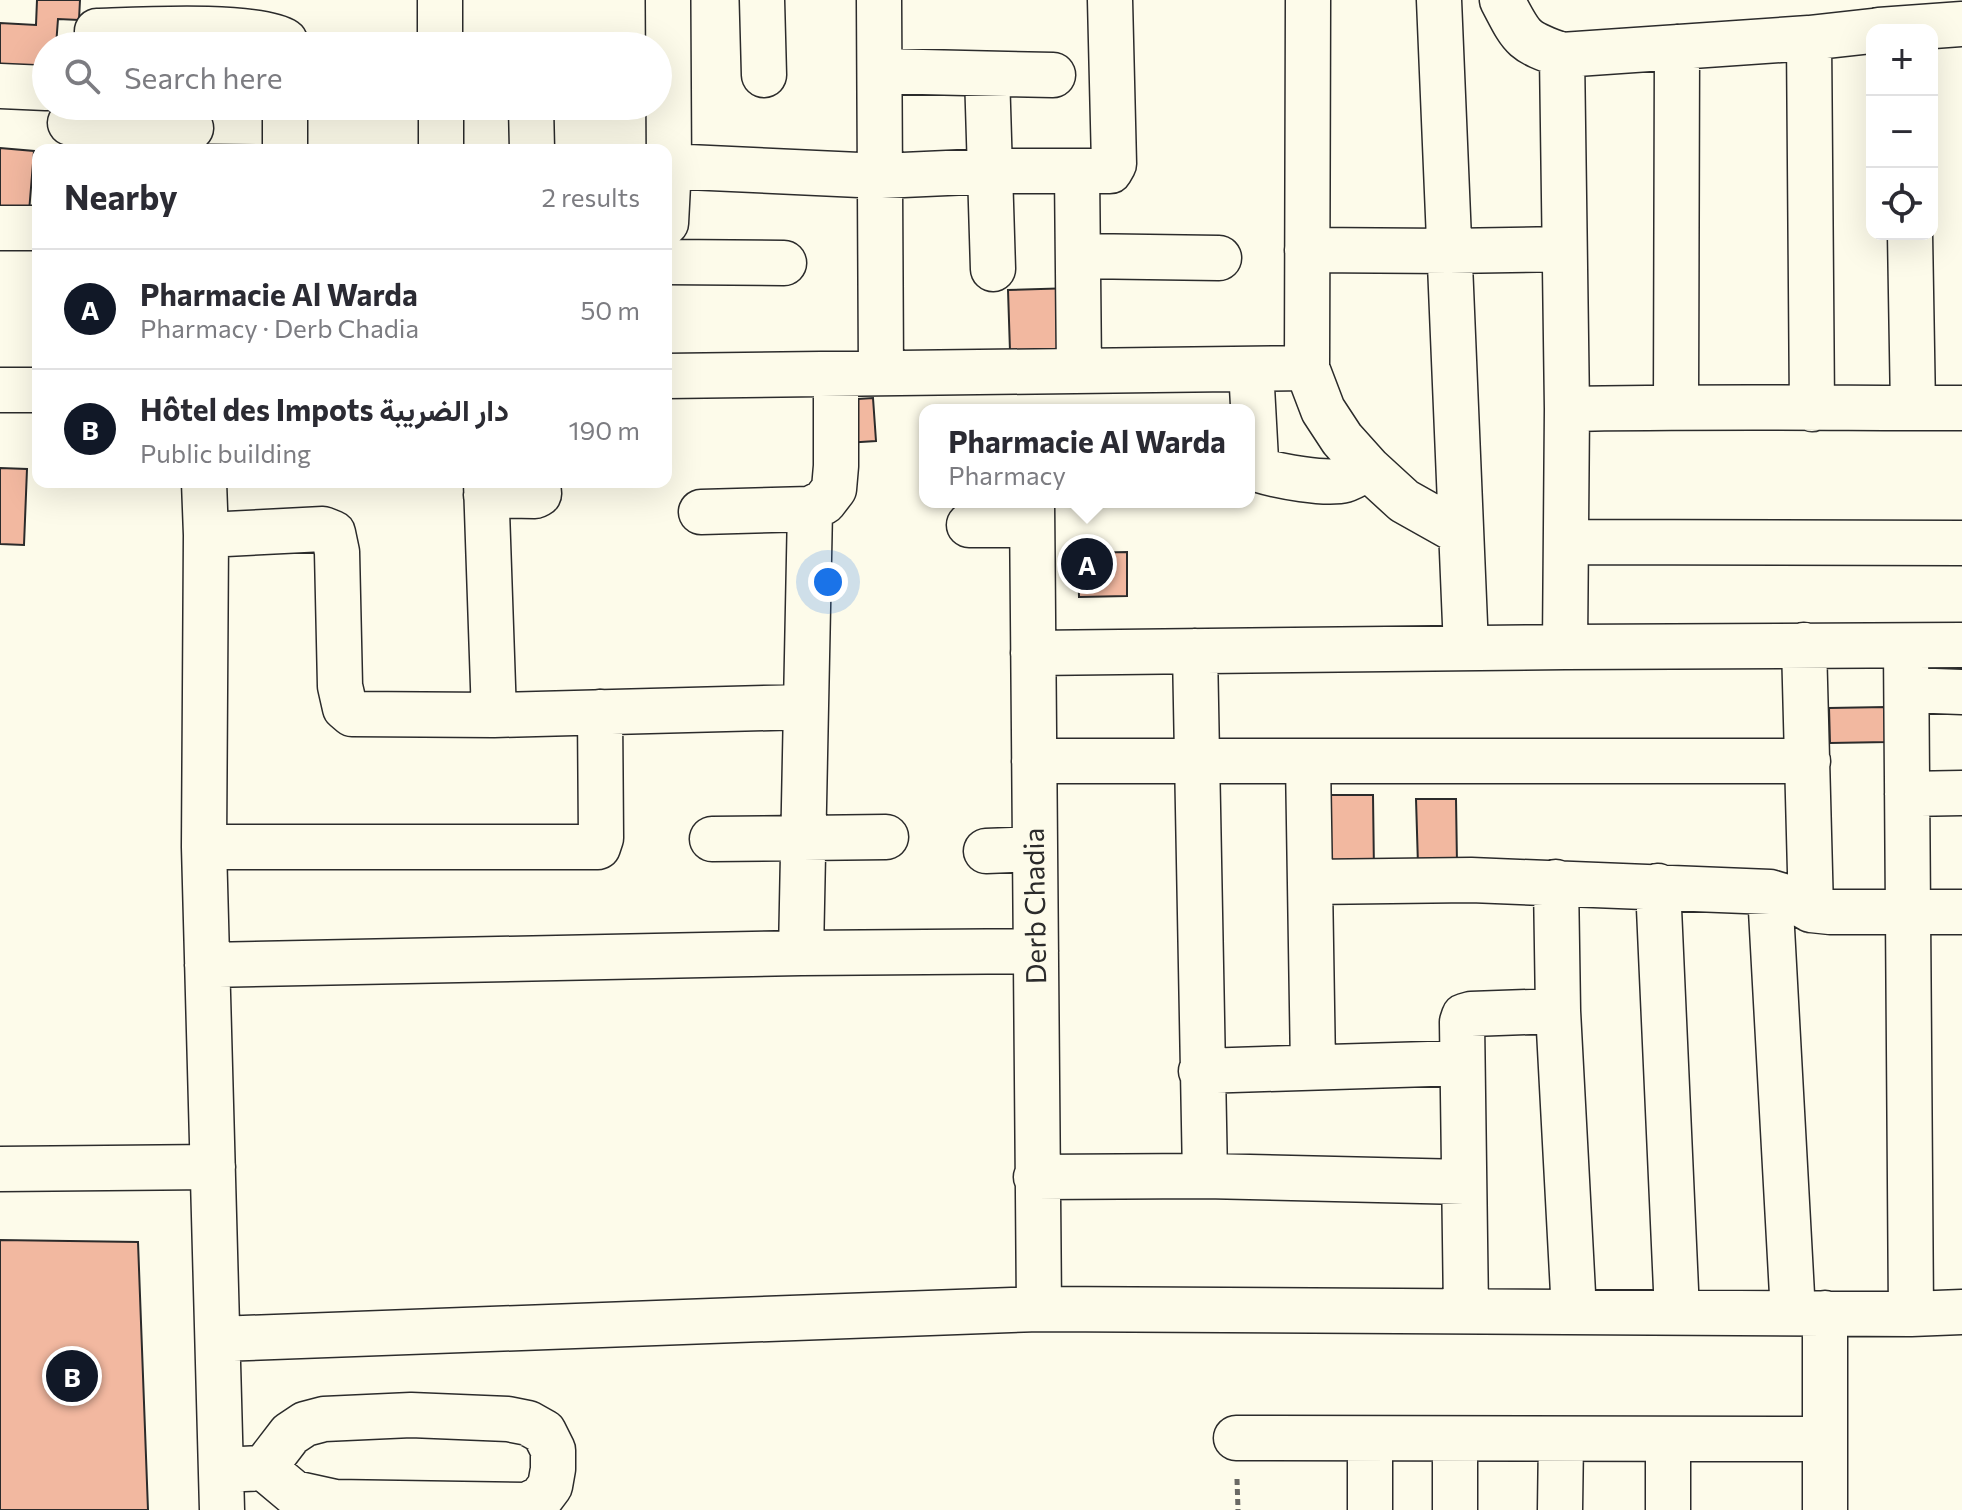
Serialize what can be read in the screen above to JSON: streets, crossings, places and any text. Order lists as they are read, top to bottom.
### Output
{
  "streets": {
    "street": ["Derb Chadia"]
  },
  "page": {
    "map_buttons": ["+", "−"],
    "search": "Search here",
    "heading": ["Nearby", "2 results"],
    "list": [
      {
        "mark": "A",
        "name": "Pharmacie Al Warda",
        "note": "Pharmacy · Derb Chadia",
        "value": "50 m"
      },
      {
        "mark": "B",
        "name": "Hôtel des Impots دار الضريبة",
        "note": "Public building",
        "value": "190 m"
      }
    ],
    "popup": ["Pharmacie Al Warda", "Pharmacy"],
    "pins": ["A", "B"]
  }
}
